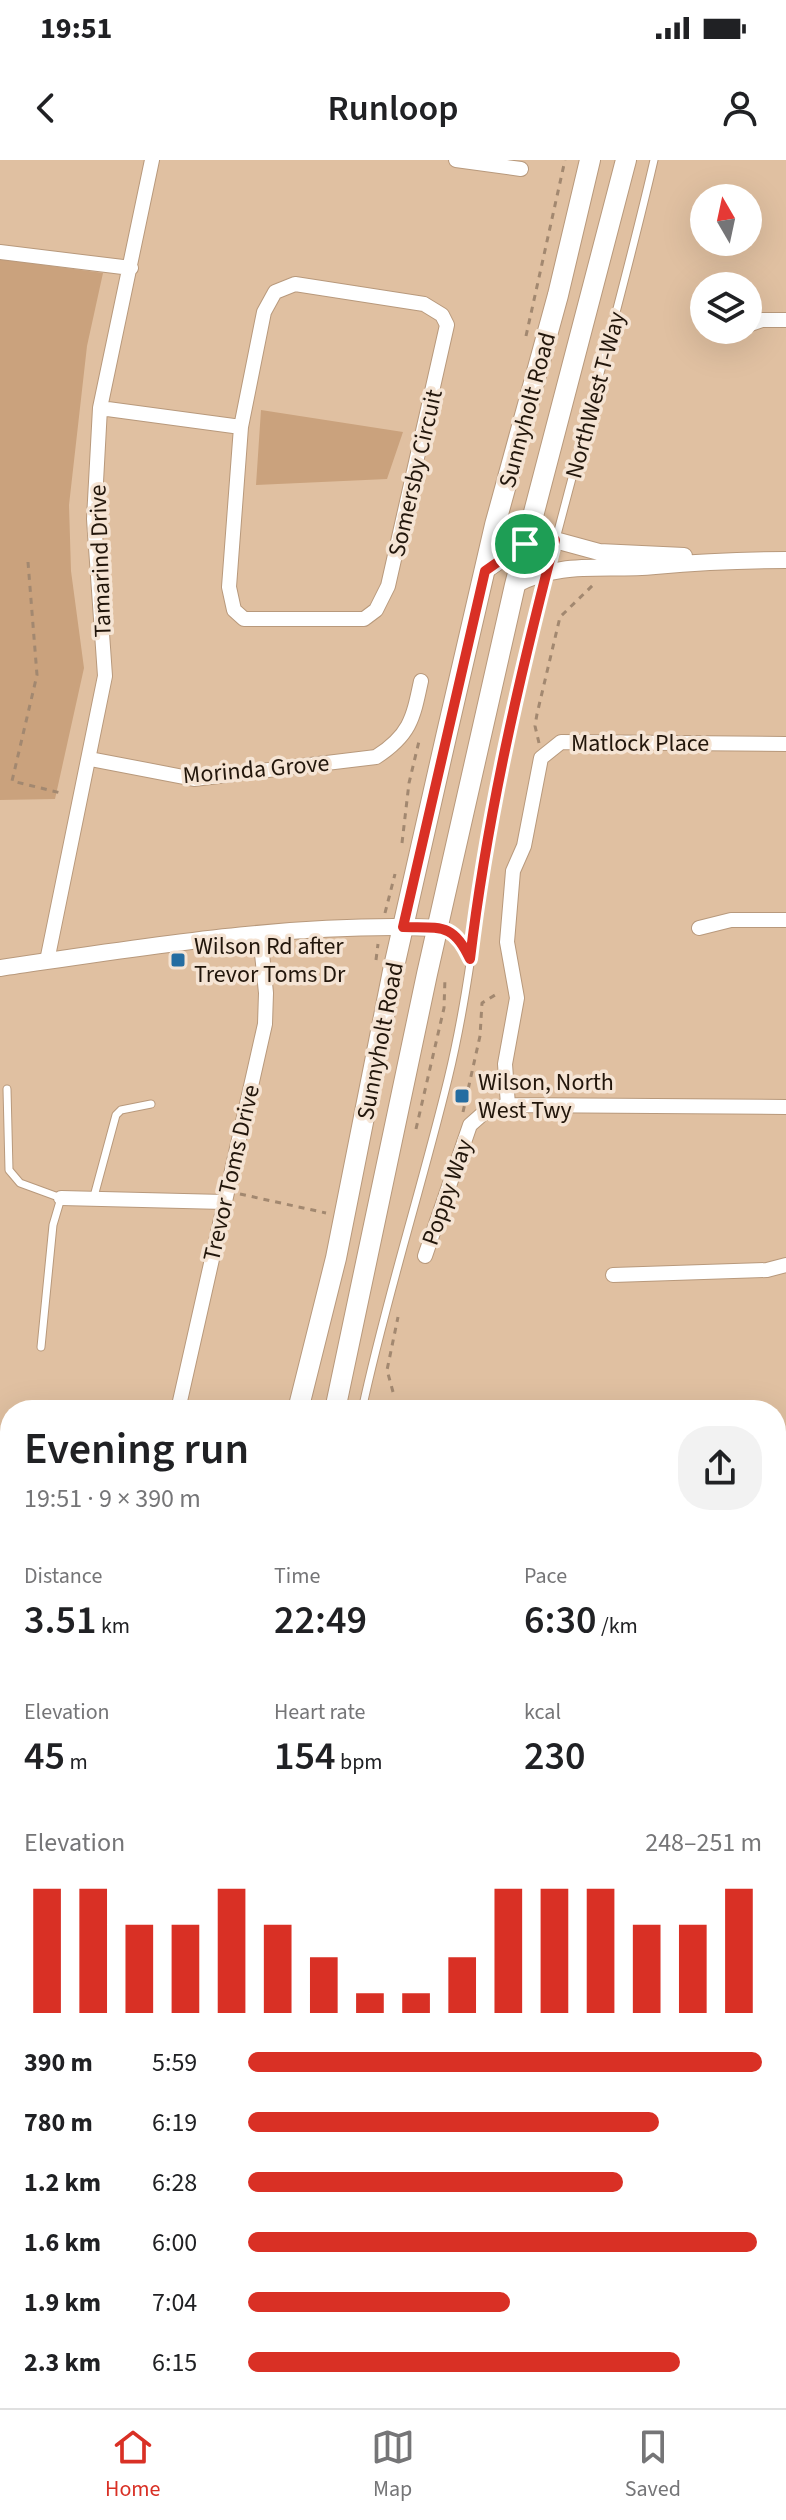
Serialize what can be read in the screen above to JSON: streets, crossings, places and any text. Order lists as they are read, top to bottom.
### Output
{
  "streets": {
    "main road": ["Sunnyholt Road"],
    "street": [
      "Somersby Circuit",
      "Tamarind Drive",
      "Matlock Place",
      "Morinda Grove",
      "Trevor Toms Drive",
      "Poppy Way"
    ],
    "lane": ["NorthWest T-Way"]
  },
  "crossings": [
    ["Tamarind Drive", "Morinda Grove"],
    ["Matlock Place", "Poppy Way"]
  ],
  "places": {
    "transit": ["Wilson Rd after Trevor Toms Dr", "Wilson, North West Twy"]
  },
  "north": "top",
  "page": {
    "status": "19:51",
    "header": "Runloop",
    "heading": ["Evening run", "19:51 · 9 × 390 m"],
    "stats": [
      ["Distance", "3.51 km"],
      ["Time", "22:49"],
      ["Pace", "6:30 /km"],
      ["Elevation", "45 m"],
      ["Heart rate", "154 bpm"],
      ["kcal", "230"]
    ],
    "chart": ["Elevation", "248–251 m"],
    "list": [
      {
        "name": "390 m",
        "note": "5:59"
      },
      {
        "name": "780 m",
        "note": "6:19"
      },
      {
        "name": "1.2 km",
        "note": "6:28"
      },
      {
        "name": "1.6 km",
        "note": "6:00"
      },
      {
        "name": "1.9 km",
        "note": "7:04"
      },
      {
        "name": "2.3 km",
        "note": "6:15"
      }
    ],
    "tabs": ["Home", "Map", "Saved"]
  }
}
